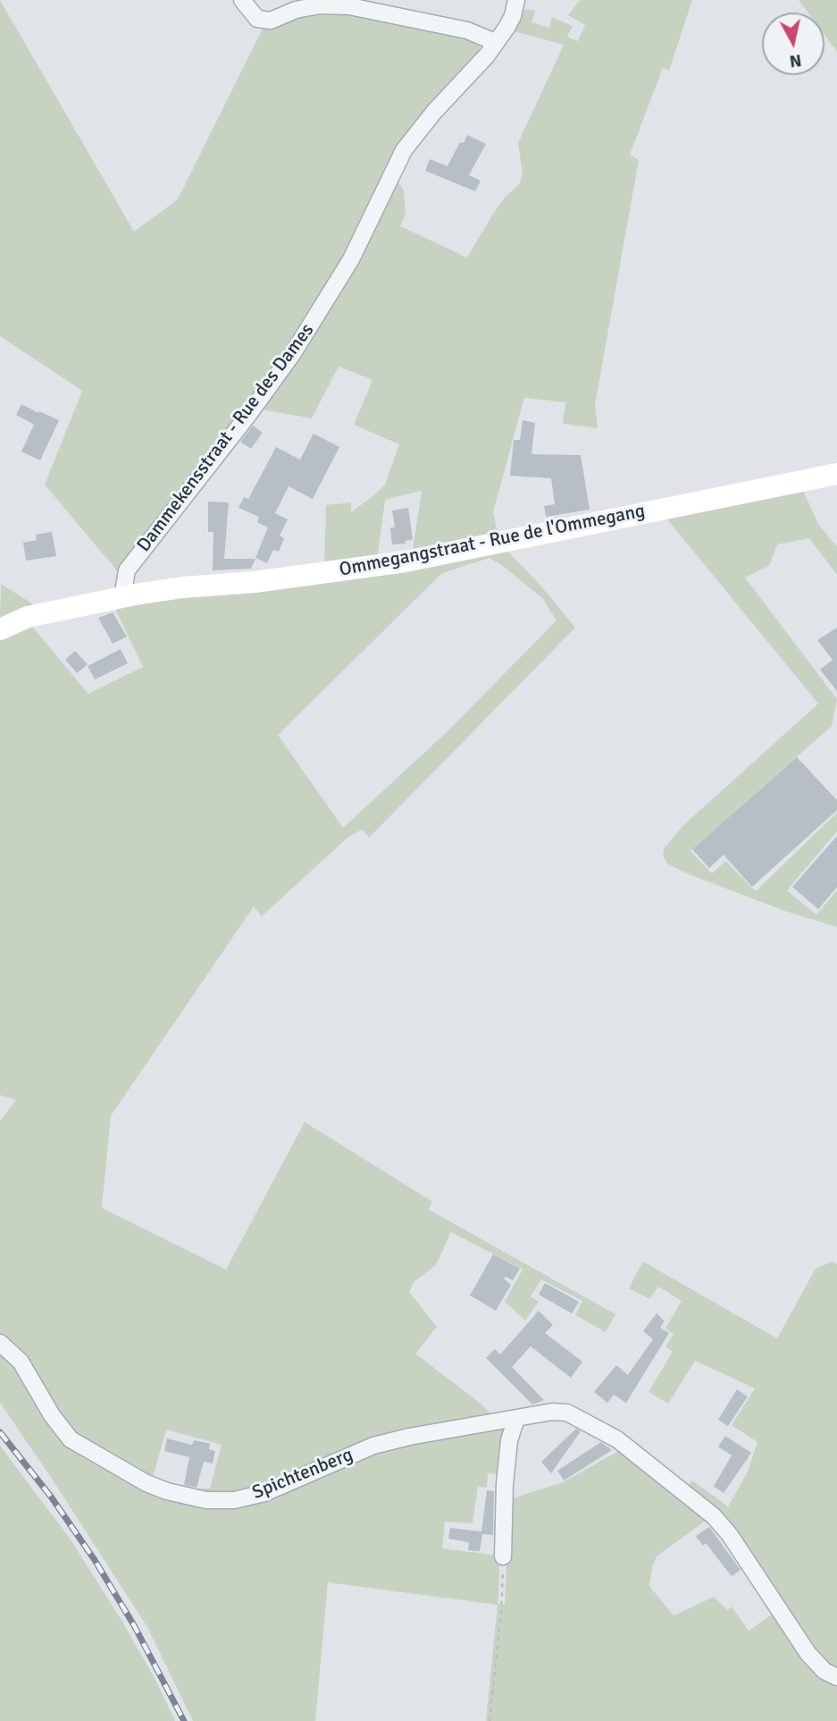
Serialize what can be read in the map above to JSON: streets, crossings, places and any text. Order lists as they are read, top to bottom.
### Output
{
  "streets": {
    "main road": ["Ommegangstraat - Rue de l'Ommegang"],
    "street": ["Dammekensstraat - Rue des Dames", "Spichtenberg"]
  },
  "crossings": [
    ["Dammekensstraat - Rue des Dames", "Ommegangstraat - Rue de l'Ommegang"]
  ],
  "north": "bottom"
}
